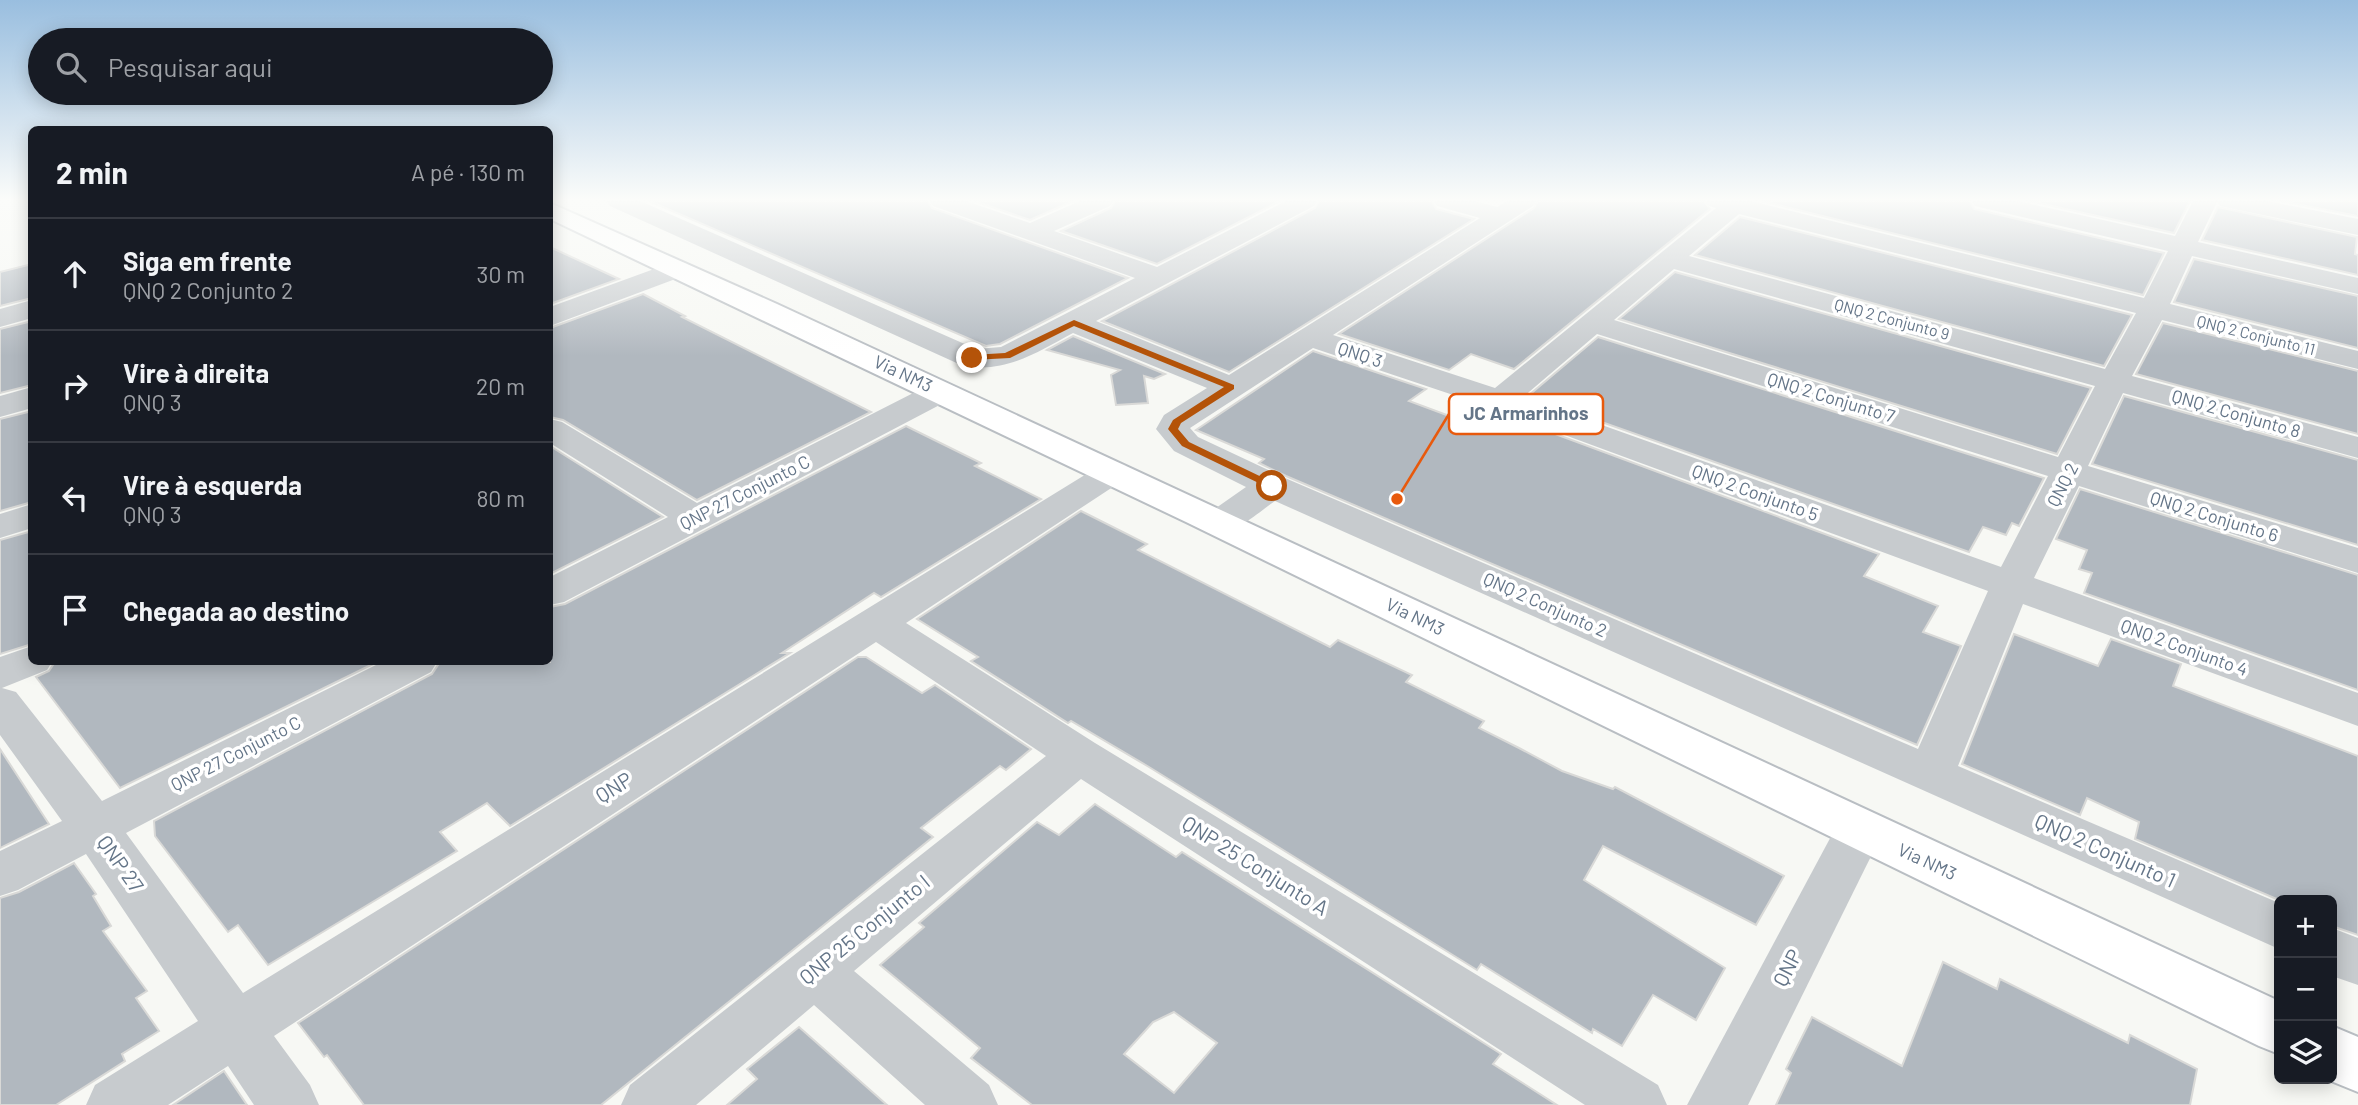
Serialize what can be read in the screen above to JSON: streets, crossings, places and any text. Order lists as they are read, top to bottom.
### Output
{
  "streets": {
    "main road": ["Via NM3"],
    "street": [
      "QNQ 2 Conjunto 9",
      "QNQ 2 Conjunto 11",
      "QNQ 3",
      "QNQ 2 Conjunto 7",
      "QNQ 2 Conjunto 8",
      "QNQ 2",
      "QNP 27 Conjunto C",
      "QNQ 2 Conjunto 5",
      "QNQ 2 Conjunto 6",
      "QNQ 2 Conjunto 2",
      "QNQ 2 Conjunto 4",
      "QNP",
      "QNQ 2 Conjunto 1",
      "QNP 27",
      "QNP 25 Conjunto A",
      "QNP 25 Conjunto I"
    ]
  },
  "crossings": [
    ["QNQ 2 Conjunto 9", "QNQ 2 Conjunto 8"],
    ["QNQ 2 Conjunto 9", "QNQ 2"],
    ["QNQ 2 Conjunto 11", "QNQ 2"],
    ["QNQ 3", "QNQ 2 Conjunto 5"],
    ["Via NM3", "QNP 27 Conjunto C"],
    ["Via NM3", "QNP"],
    ["QNQ 2 Conjunto 7", "QNQ 2"],
    ["QNQ 2 Conjunto 7", "QNQ 2 Conjunto 6"],
    ["QNQ 2 Conjunto 8", "QNQ 2"],
    ["QNQ 2", "QNQ 2 Conjunto 5"],
    ["QNQ 2", "QNQ 2 Conjunto 6"],
    ["QNQ 2", "QNQ 2 Conjunto 2"],
    ["QNQ 2", "QNQ 2 Conjunto 4"],
    ["QNQ 2", "QNQ 2 Conjunto 1"],
    ["QNP 27 Conjunto C", "QNP 27"],
    ["QNQ 2 Conjunto 5", "QNQ 2 Conjunto 4"],
    ["QNQ 2 Conjunto 2", "QNQ 2 Conjunto 1"],
    ["QNP", "QNP 27"],
    ["QNP", "QNP 25 Conjunto A"],
    ["QNP 25 Conjunto A", "QNP 25 Conjunto I"]
  ],
  "places": ["JC Armarinhos"],
  "page": {
    "search": "Pesquisar aqui",
    "heading": ["2 min", "A pé · 130 m"],
    "list": [
      ["Siga em frente", "QNQ 2 Conjunto 2", "30 m"],
      ["Vire à direita", "QNQ 3", "20 m"],
      ["Vire à esquerda", "QNQ 3", "80 m"],
      "Chegada ao destino"
    ],
    "map_buttons": ["+", "−"]
  }
}
